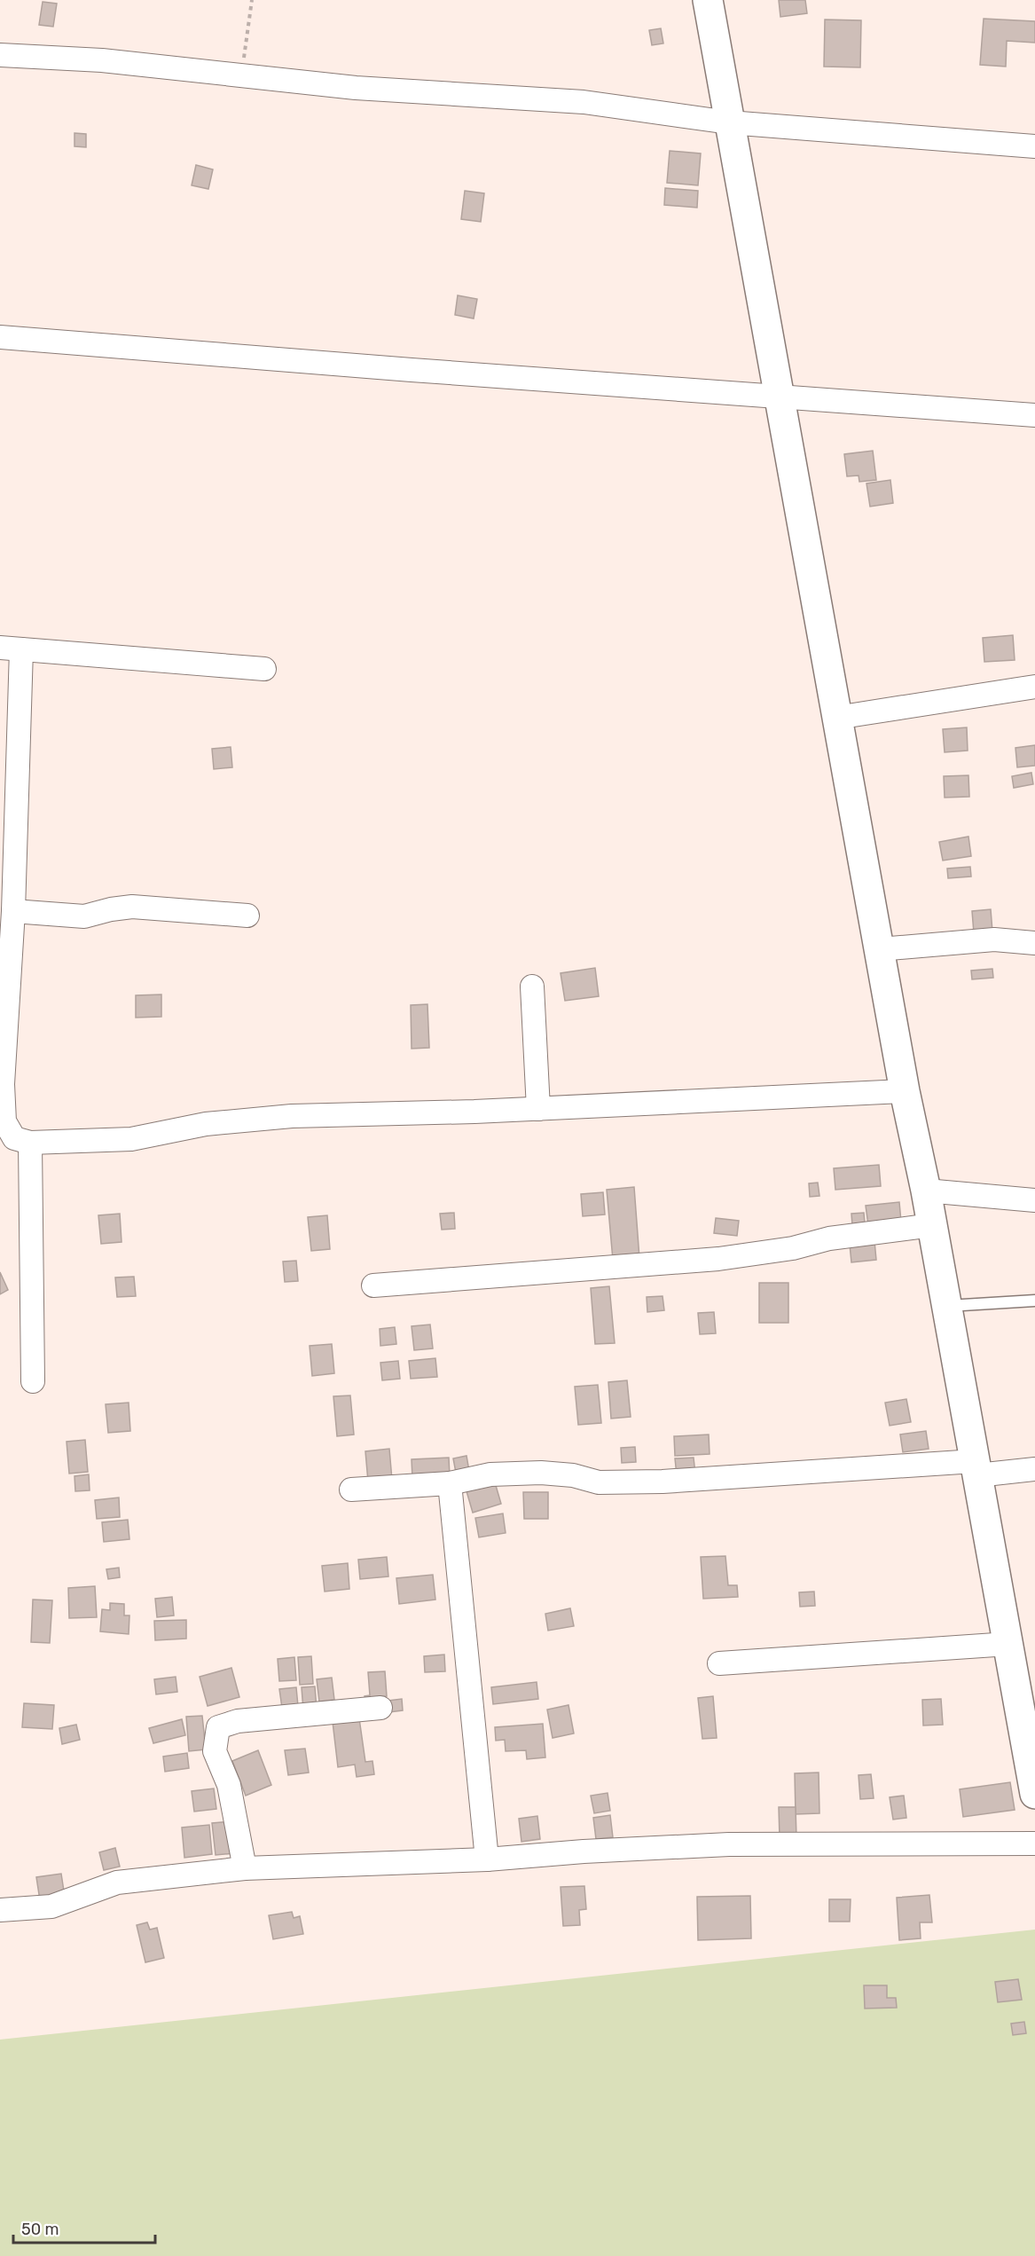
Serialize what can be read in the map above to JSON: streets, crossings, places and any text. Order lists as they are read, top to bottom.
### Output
{
  "scale_bar": "50 m"
}
